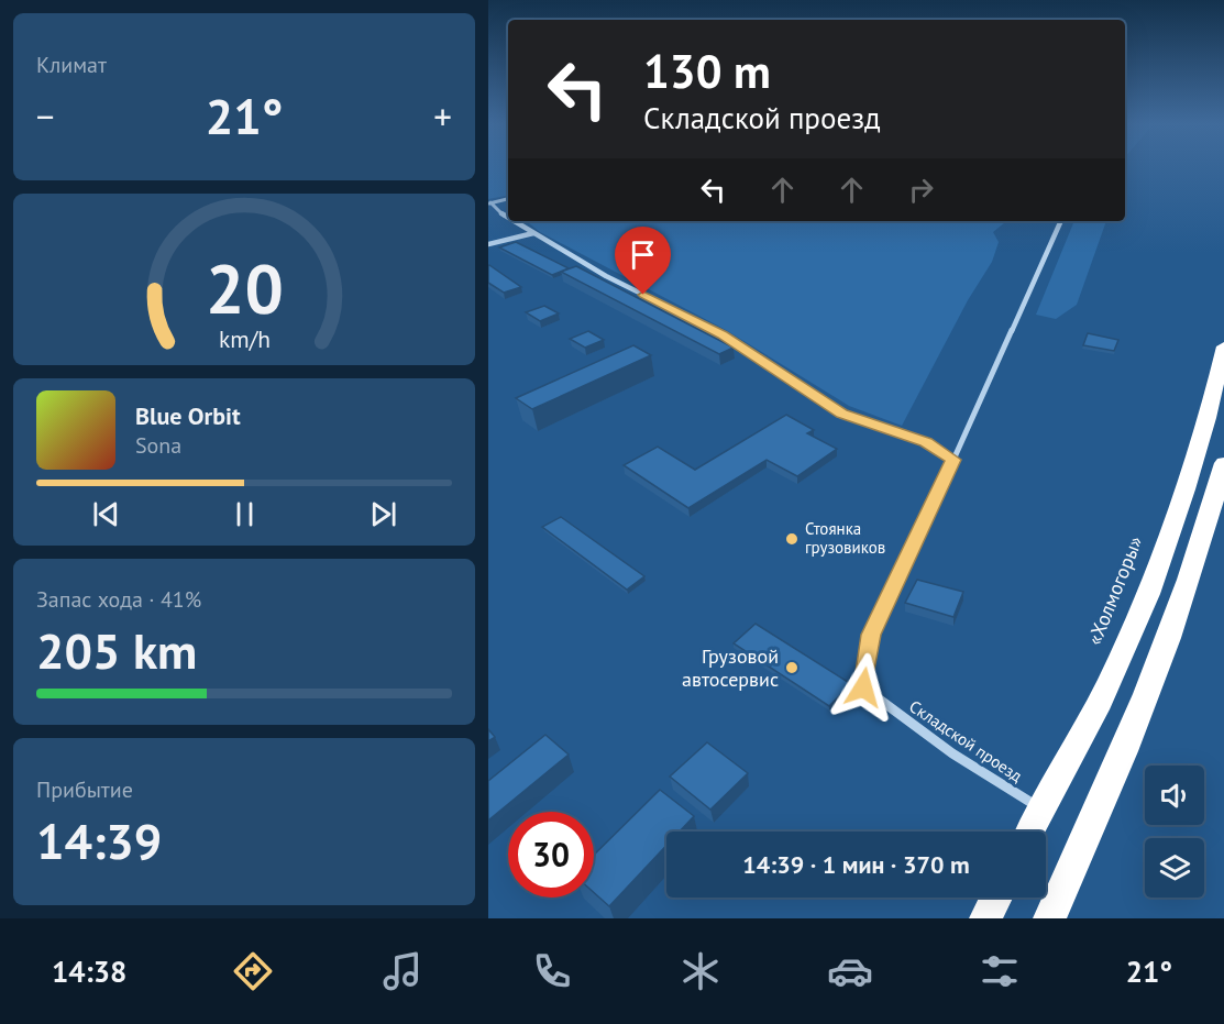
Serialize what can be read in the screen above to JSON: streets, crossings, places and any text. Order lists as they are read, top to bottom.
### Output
{
  "streets": {
    "highway": ["«Холмогоры»"],
    "street": ["Складской проезд"]
  },
  "crossings": [
    ["«Холмогоры»", "Складской проезд"]
  ],
  "places": ["Стоянка грузовиков", "Грузовой автосервис"],
  "page": {
    "tile": [
      "Климат",
      ["Запас хода · 41%", "205 km"],
      ["Прибытие", "14:39"]
    ],
    "turn": ["130 m", "Складской проезд"],
    "heat": ["−", "21°", "+"],
    "song": ["Blue Orbit", "Sona"],
    "limit": "30",
    "trip": "14:39 · 1 мин · 370 m",
    "tabs": ["14:38", "21°"],
    "gauge": ["20", "km/h"]
  }
}
